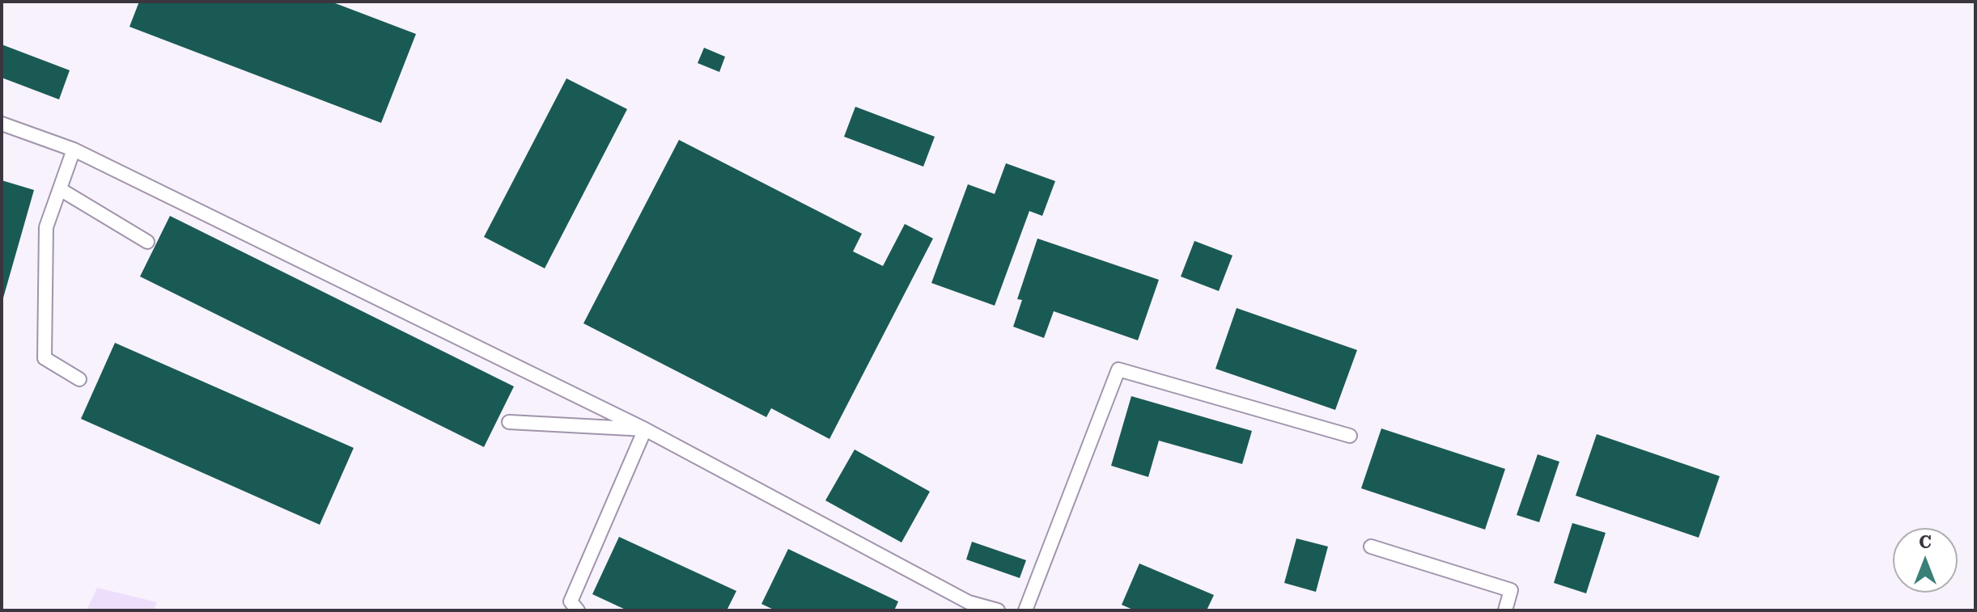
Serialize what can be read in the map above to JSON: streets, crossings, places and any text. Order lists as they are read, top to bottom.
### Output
{
  "north": "top"
}
